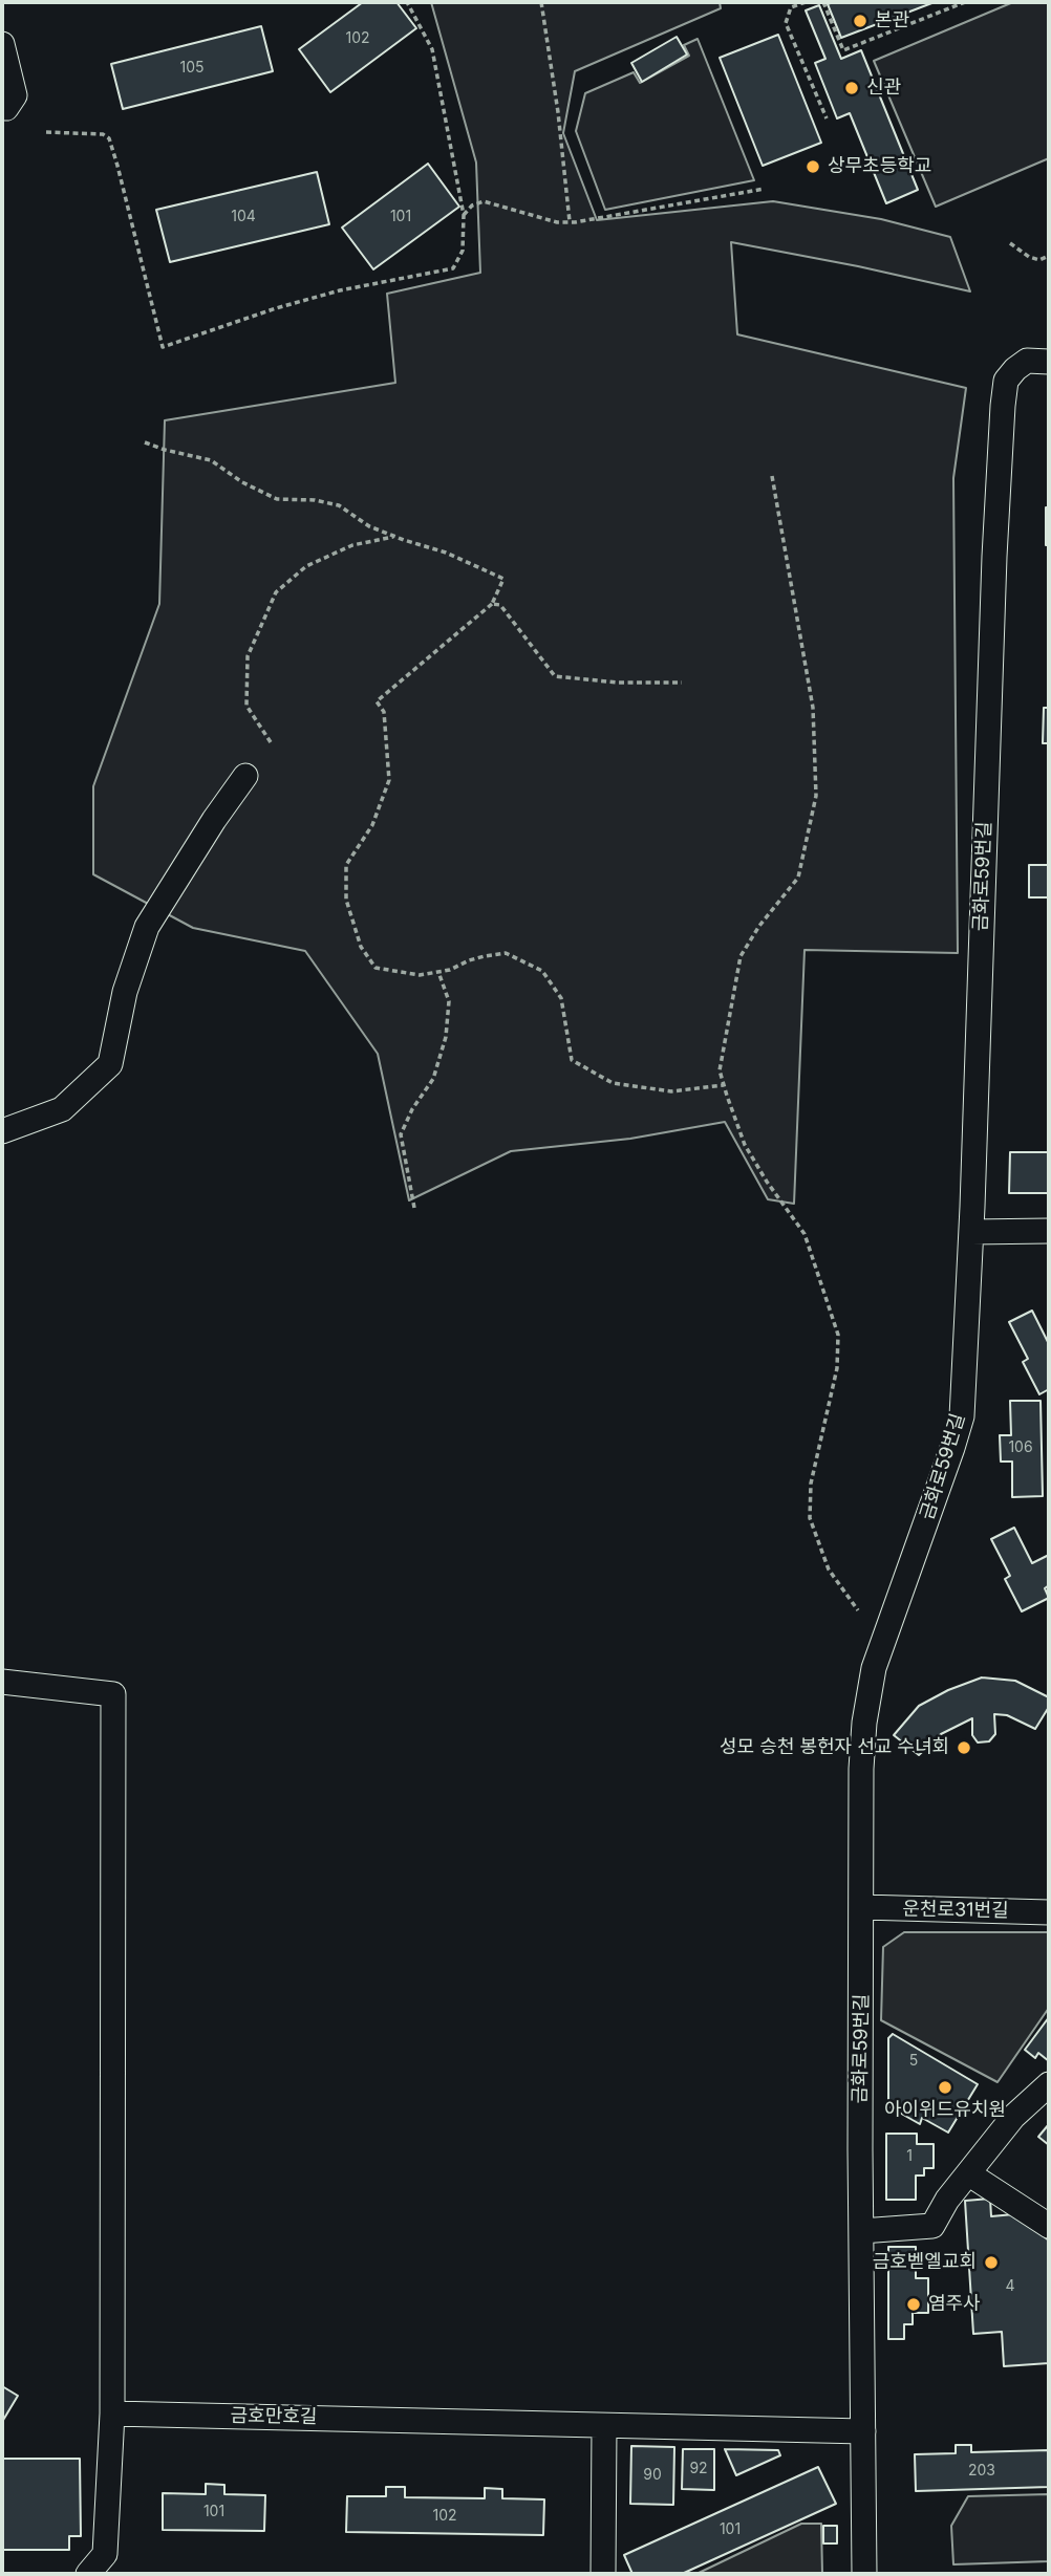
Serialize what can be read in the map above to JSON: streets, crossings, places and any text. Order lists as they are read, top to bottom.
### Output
{
  "streets": {
    "street": ["금화로59번길", "운천로31번길", "금호만호길"]
  },
  "crossings": [
    ["금화로59번길", "운천로31번길"],
    ["금화로59번길", "금호만호길"]
  ],
  "places": [
    "본관",
    "신관",
    "상무초등학교",
    "성모 승천 봉헌자 선교 수녀회",
    "아이위드유치원",
    "금호벧엘교회",
    "염주사"
  ],
  "house_numbers": [
    "102",
    "105",
    "104",
    "101",
    "106",
    "5",
    "1",
    "4",
    "92",
    "203",
    "90",
    "101",
    "102",
    "101"
  ]
}
